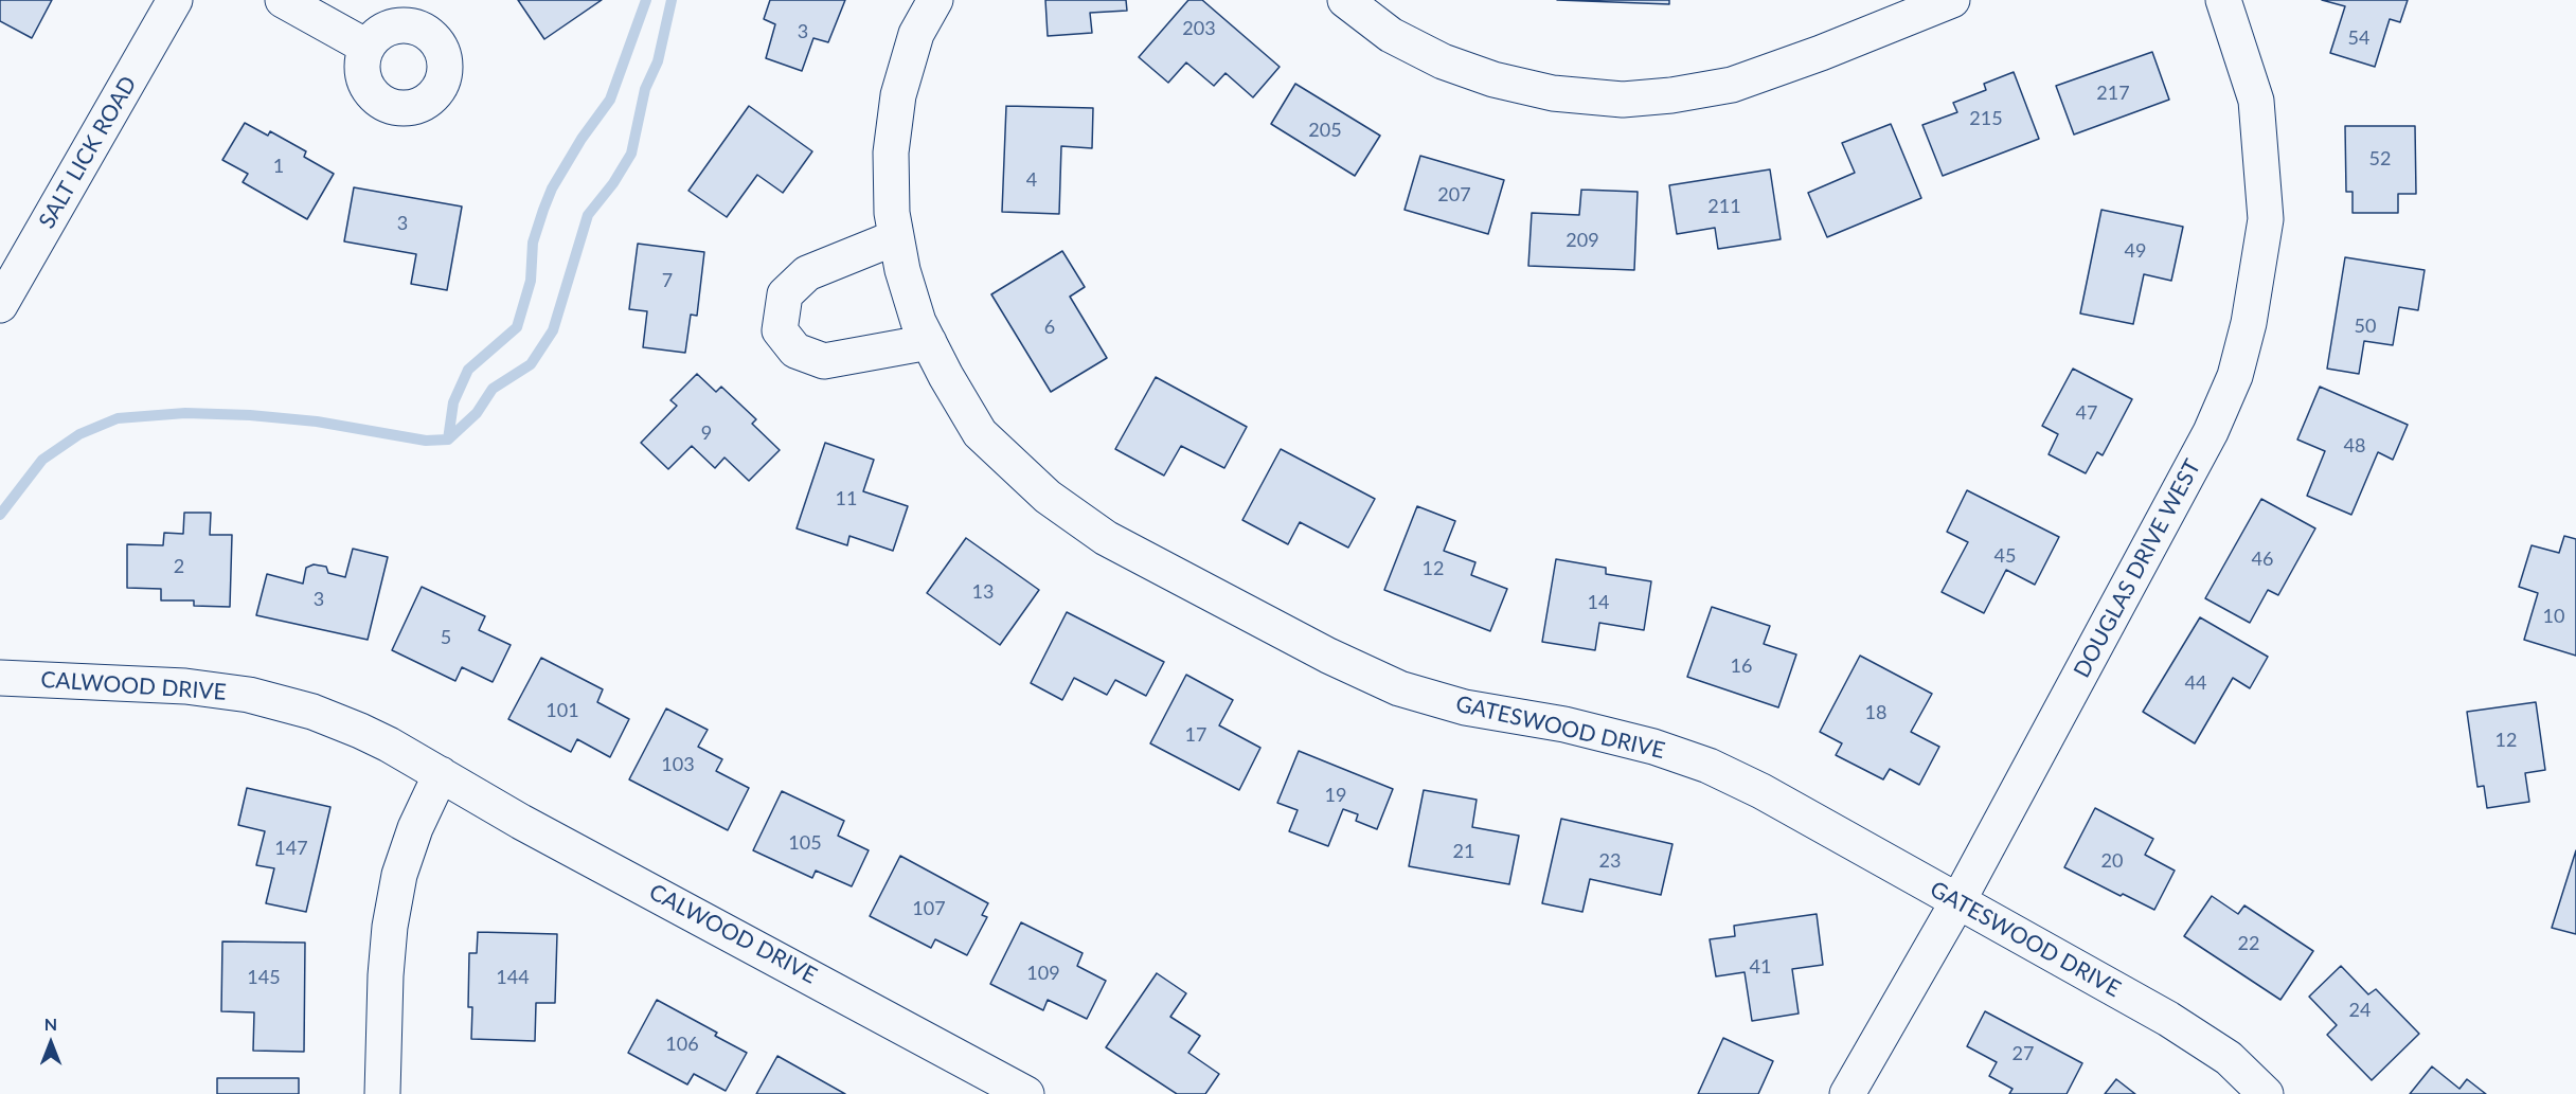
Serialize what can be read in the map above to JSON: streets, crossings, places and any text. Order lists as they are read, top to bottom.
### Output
{
  "streets": {
    "street": [
      "SALT LICK ROAD",
      "DOUGLAS DRIVE WEST",
      "CALWOOD DRIVE",
      "GATESWOOD DRIVE"
    ]
  },
  "crossings": [
    ["DOUGLAS DRIVE WEST", "GATESWOOD DRIVE"]
  ],
  "house_numbers": [
    "203",
    "3",
    "54",
    "217",
    "215",
    "205",
    "52",
    "1",
    "4",
    "207",
    "211",
    "3",
    "209",
    "49",
    "7",
    "50",
    "6",
    "47",
    "9",
    "48",
    "11",
    "45",
    "46",
    "2",
    "12",
    "13",
    "3",
    "14",
    "10",
    "5",
    "16",
    "44",
    "101",
    "18",
    "17",
    "12",
    "103",
    "19",
    "105",
    "147",
    "21",
    "23",
    "20",
    "107",
    "22",
    "41",
    "109",
    "145",
    "144",
    "24",
    "106",
    "27"
  ],
  "north": "top"
}
